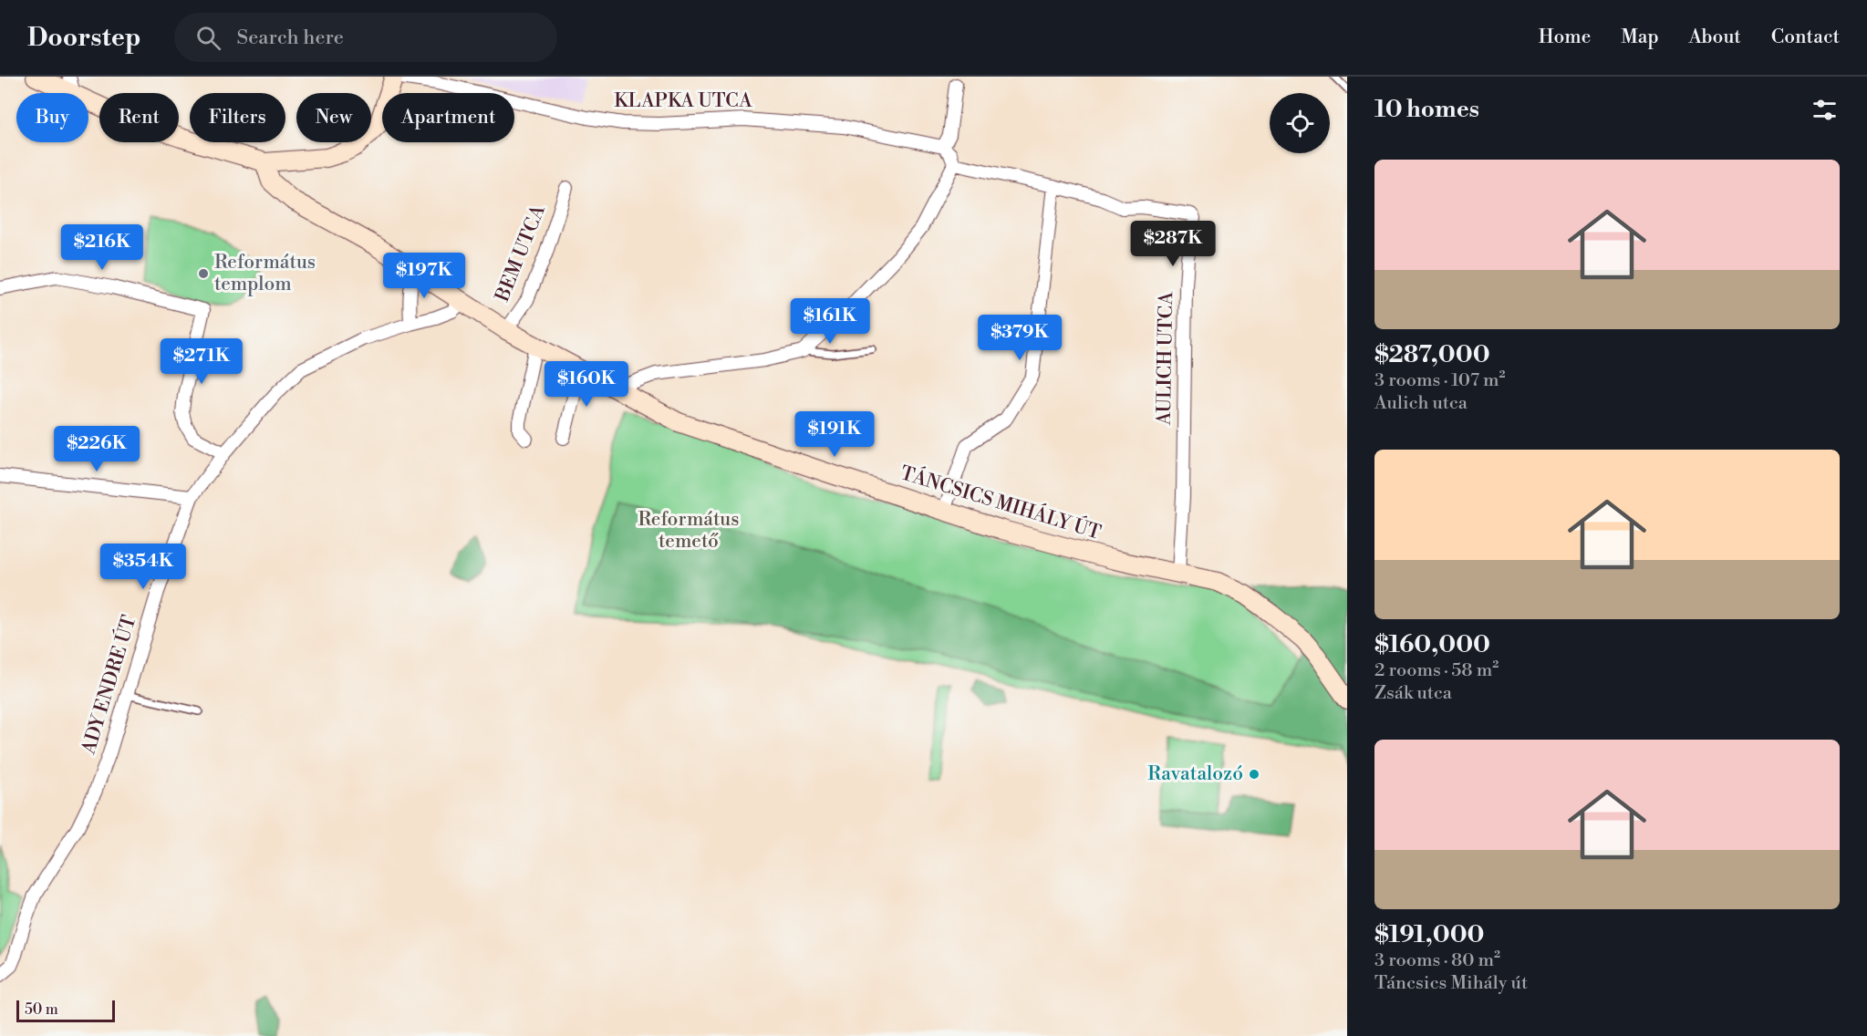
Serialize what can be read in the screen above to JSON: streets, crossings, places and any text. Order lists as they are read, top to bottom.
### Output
{
  "streets": {
    "main road": ["TÁNCSICS MIHÁLY ÚT"],
    "street": [
      "KLAPKA UTCA",
      "BEM UTCA",
      "AULICH UTCA",
      "ADY ENDRE ÚT"
    ]
  },
  "crossings": [
    ["BEM UTCA", "TÁNCSICS MIHÁLY ÚT"],
    ["AULICH UTCA", "TÁNCSICS MIHÁLY ÚT"],
    ["TÁNCSICS MIHÁLY ÚT", "ADY ENDRE ÚT"]
  ],
  "parks": ["Református temető"],
  "places": ["Református templom", "Ravatalozó"],
  "scale_bar": "50 m",
  "page": {
    "header": "Doorstep",
    "search": "Search here",
    "nav": [
      "Home",
      "Map",
      "About",
      "Contact"
    ],
    "heading": "10 homes",
    "chip": [
      "Buy",
      "Rent",
      "Filters",
      "New",
      "Apartment"
    ],
    "list": [
      {
        "name": "$287,000",
        "note": "3 rooms · 107 m² · Aulich utca"
      },
      {
        "name": "$160,000",
        "note": "2 rooms · 58 m² · Zsák utca"
      },
      {
        "name": "$191,000",
        "note": "3 rooms · 80 m² · Táncsics Mihály út"
      }
    ],
    "price": [
      "$287K",
      "$216K",
      "$197K",
      "$161K",
      "$379K",
      "$271K",
      "$160K",
      "$191K",
      "$226K",
      "$354K"
    ],
    "scale": "50 m"
  }
}
